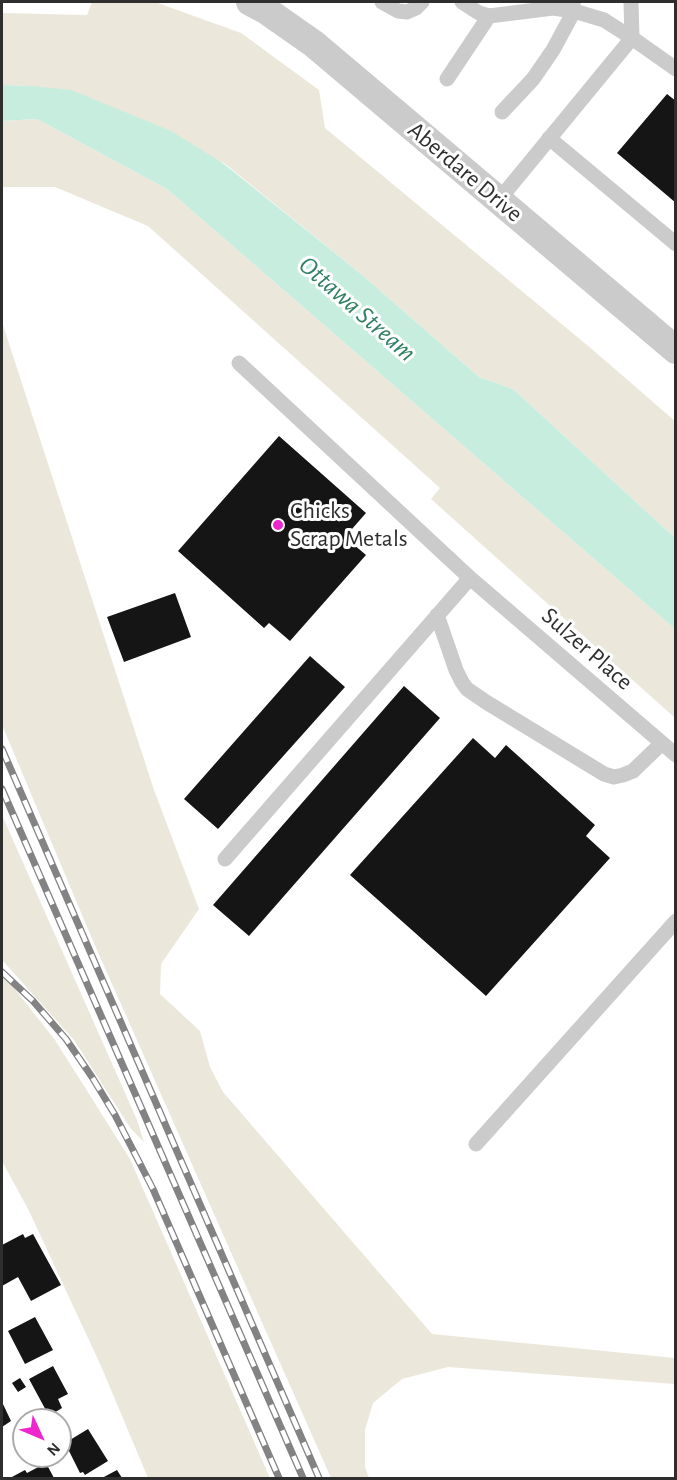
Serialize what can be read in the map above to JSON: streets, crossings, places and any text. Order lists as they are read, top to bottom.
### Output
{
  "streets": {
    "street": ["Aberdare Drive"],
    "lane": ["Sulzer Place"]
  },
  "water": ["Ottawa Stream"],
  "places": ["Chicks Scrap Metals"],
  "north": "bottom right"
}
